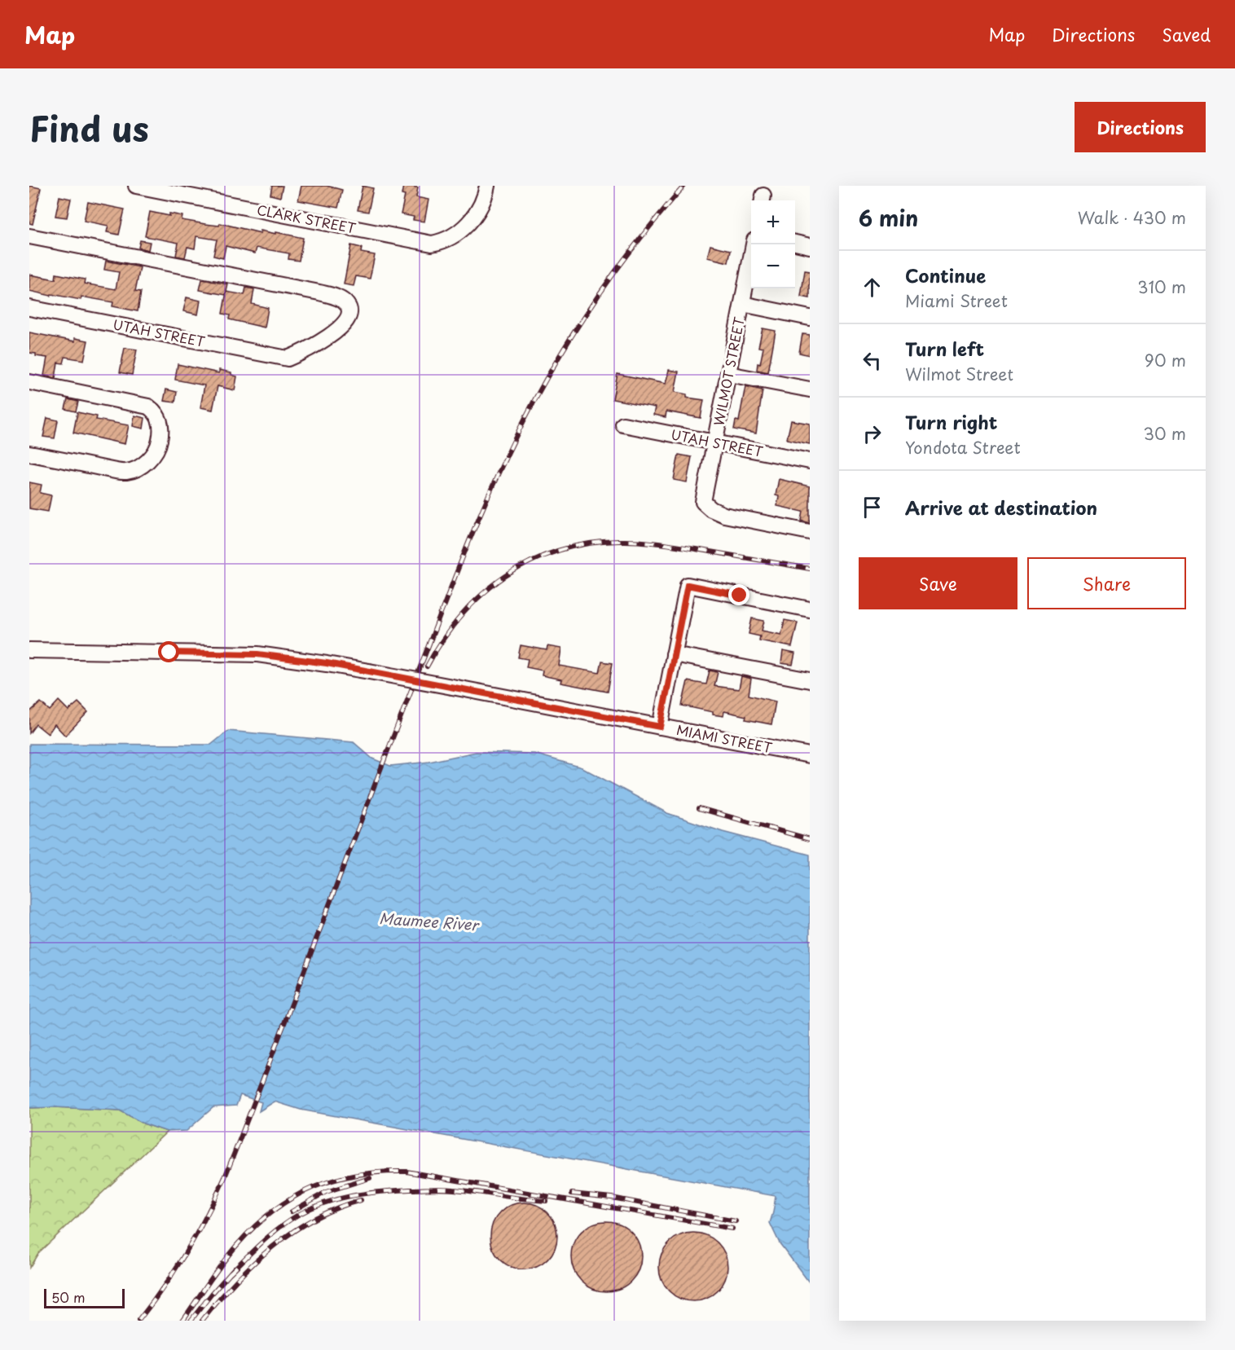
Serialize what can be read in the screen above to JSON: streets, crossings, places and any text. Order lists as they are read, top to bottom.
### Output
{
  "streets": {
    "street": [
      "CLARK STREET",
      "UTAH STREET",
      "WILMOT STREET",
      "MIAMI STREET"
    ]
  },
  "crossings": [
    ["UTAH STREET", "WILMOT STREET"]
  ],
  "water": ["Maumee River"],
  "scale_bar": "50 m",
  "page": {
    "header": "Map",
    "nav": ["Map", "Directions", "Saved"],
    "title": "Find us",
    "buttons": [
      "Directions",
      ["Save", "Share"]
    ],
    "heading": ["6 min", "Walk · 430 m"],
    "map_buttons": ["+", "−"],
    "list": [
      ["Continue", "Miami Street", "310 m"],
      ["Turn left", "Wilmot Street", "90 m"],
      ["Turn right", "Yondota Street", "30 m"],
      "Arrive at destination"
    ],
    "scale": "50 m"
  }
}
